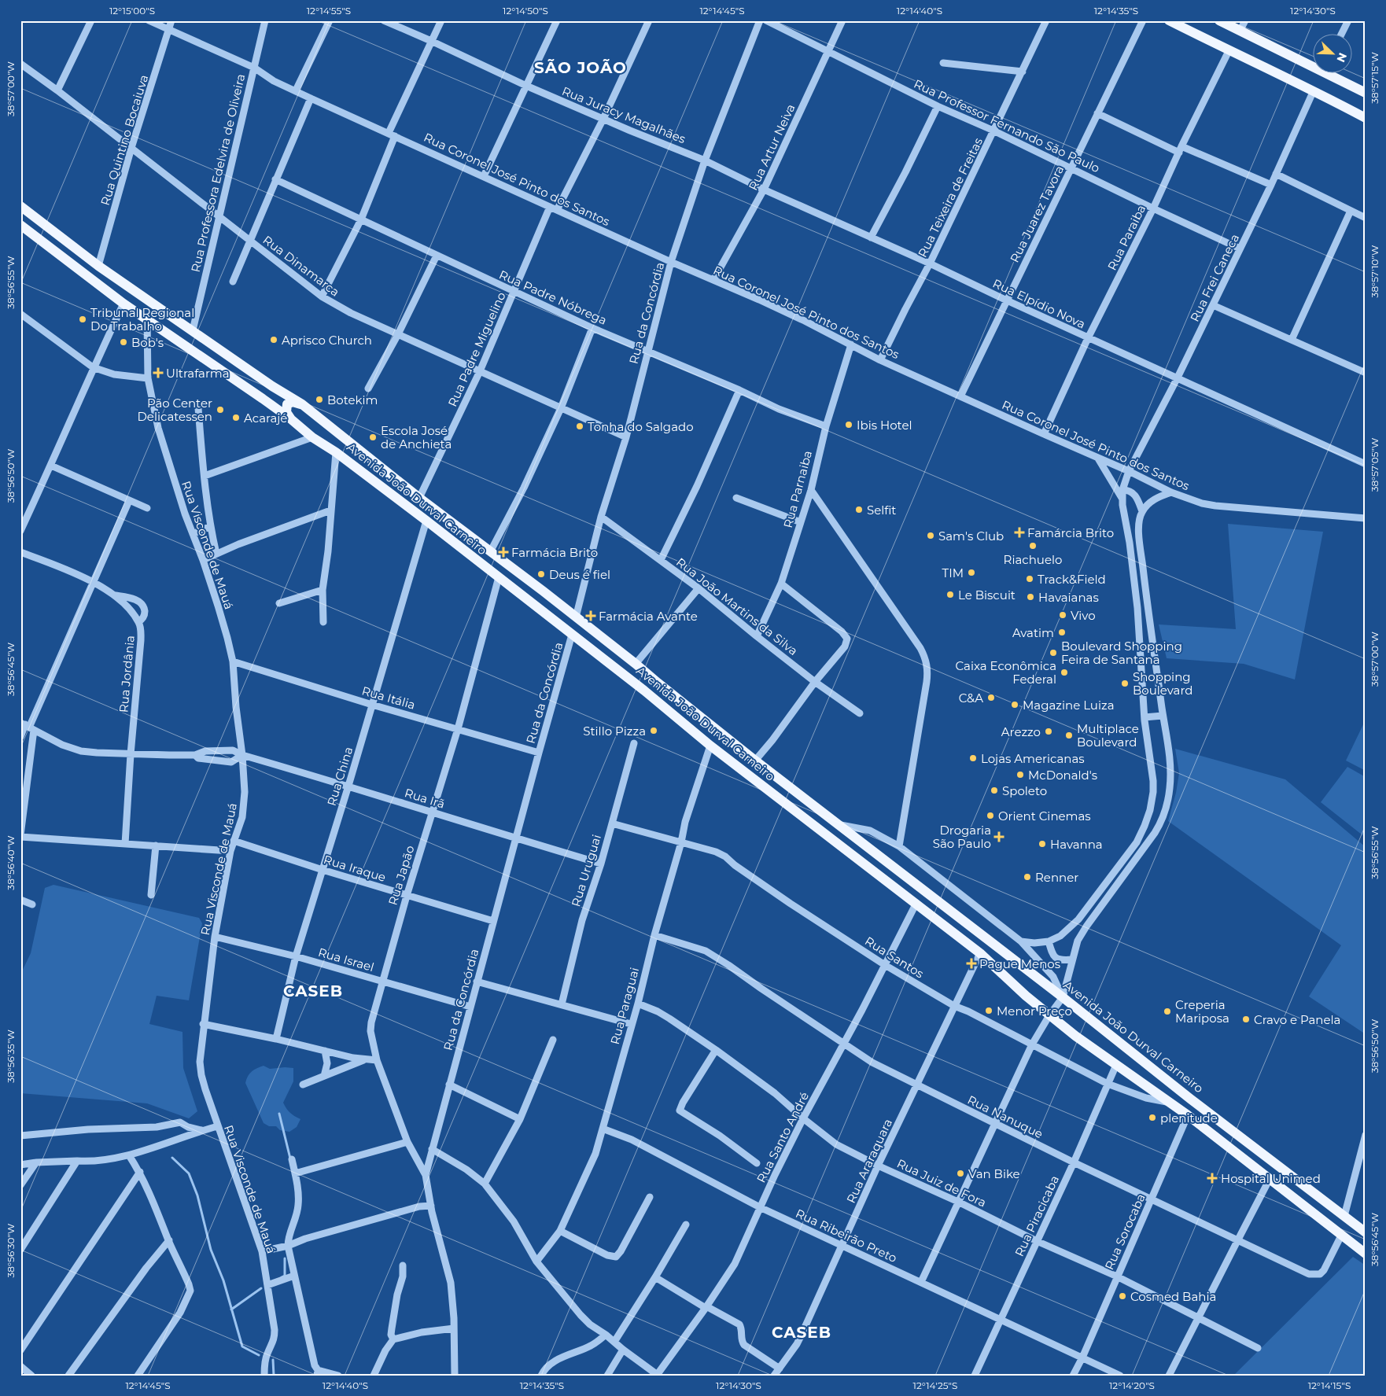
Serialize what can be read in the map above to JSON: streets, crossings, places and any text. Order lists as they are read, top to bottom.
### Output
{
  "streets": {
    "main road": ["Avenida João Durval Carneiro"],
    "street": [
      "Rua Juracy Magalhães",
      "Rua Professor Fernando São Paulo",
      "Rua Quintino Bocaiuva",
      "Rua Artur Neiva",
      "Rua Professora Edelvira de Oliveira",
      "Rua Coronel José Pinto dos Santos",
      "Rua Teixeira de Freitas",
      "Rua Juarez Tavora",
      "Rua Paraiba",
      "Rua Dinamarca",
      "Rua Frei Caneca",
      "Rua Padre Nóbrega",
      "Rua Elpídio Nova",
      "Rua da Concórdia",
      "Rua Padre Miguelino",
      "Rua Parnaiba",
      "Rua Visconde de Mauá",
      "Rua João Martins da Silva",
      "Rua Jordânia",
      "Rua Itália",
      "Rua China",
      "Rua Irã",
      "Rua Iraque",
      "Rua Uruguai",
      "Rua Japão",
      "Rua Santos",
      "Rua Israel",
      "Rua Paraguai",
      "Rua Nanuque",
      "Rua Santo André",
      "Rua Araraquara",
      "Rua Juiz de Fora",
      "Rua Piracicaba",
      "Rua Sorocaba",
      "Rua Ribeirão Preto"
    ]
  },
  "crossings": [
    ["Rua Juracy Magalhães", "Rua Elpídio Nova"],
    ["Rua Juracy Magalhães", "Rua da Concórdia"],
    ["Rua Juracy Magalhães", "Rua Padre Miguelino"],
    ["Rua Professor Fernando São Paulo", "Rua Artur Neiva"],
    ["Rua Professor Fernando São Paulo", "Rua Teixeira de Freitas"],
    ["Rua Professor Fernando São Paulo", "Rua Juarez Tavora"],
    ["Rua Professor Fernando São Paulo", "Rua Paraiba"],
    ["Rua Professor Fernando São Paulo", "Rua Frei Caneca"],
    ["Rua Quintino Bocaiuva", "Rua Coronel José Pinto dos Santos"],
    ["Rua Quintino Bocaiuva", "Rua Dinamarca"],
    ["Rua Quintino Bocaiuva", "Avenida João Durval Carneiro"],
    ["Rua Artur Neiva", "Rua Coronel José Pinto dos Santos"],
    ["Rua Artur Neiva", "Rua Elpídio Nova"],
    ["Rua Professora Edelvira de Oliveira", "Rua Coronel José Pinto dos Santos"],
    ["Rua Professora Edelvira de Oliveira", "Rua Dinamarca"],
    ["Rua Professora Edelvira de Oliveira", "Avenida João Durval Carneiro"],
    ["Rua Coronel José Pinto dos Santos", "Rua Teixeira de Freitas"],
    ["Rua Coronel José Pinto dos Santos", "Rua Juarez Tavora"],
    ["Rua Coronel José Pinto dos Santos", "Rua Paraiba"],
    ["Rua Coronel José Pinto dos Santos", "Rua Frei Caneca"],
    ["Rua Coronel José Pinto dos Santos", "Rua da Concórdia"],
    ["Rua Coronel José Pinto dos Santos", "Rua Padre Miguelino"],
    ["Rua Coronel José Pinto dos Santos", "Rua Parnaiba"],
    ["Rua Teixeira de Freitas", "Rua Elpídio Nova"],
    ["Rua Juarez Tavora", "Rua Elpídio Nova"],
    ["Rua Paraiba", "Rua Elpídio Nova"],
    ["Rua Dinamarca", "Rua da Concórdia"],
    ["Rua Dinamarca", "Rua Padre Miguelino"],
    ["Rua Frei Caneca", "Rua Elpídio Nova"],
    ["Rua Padre Nóbrega", "Rua da Concórdia"],
    ["Rua Padre Nóbrega", "Rua Padre Miguelino"],
    ["Rua Padre Nóbrega", "Rua Parnaiba"],
    ["Rua Elpídio Nova", "Rua da Concórdia"],
    ["Rua da Concórdia", "Avenida João Durval Carneiro"],
    ["Rua da Concórdia", "Rua João Martins da Silva"],
    ["Rua da Concórdia", "Rua Itália"],
    ["Rua da Concórdia", "Rua Irã"],
    ["Rua da Concórdia", "Rua Iraque"],
    ["Rua da Concórdia", "Rua Japão"],
    ["Rua da Concórdia", "Rua Israel"],
    ["Rua Padre Miguelino", "Avenida João Durval Carneiro"],
    ["Rua Parnaiba", "Rua João Martins da Silva"],
    ["Avenida João Durval Carneiro", "Rua Visconde de Mauá"],
    ["Avenida João Durval Carneiro", "Rua China"],
    ["Avenida João Durval Carneiro", "Rua Japão"],
    ["Avenida João Durval Carneiro", "Rua Santos"],
    ["Avenida João Durval Carneiro", "Rua Paraguai"],
    ["Avenida João Durval Carneiro", "Rua Nanuque"],
    ["Avenida João Durval Carneiro", "Rua Santo André"],
    ["Avenida João Durval Carneiro", "Rua Araraquara"],
    ["Avenida João Durval Carneiro", "Rua Piracicaba"],
    ["Avenida João Durval Carneiro", "Rua Sorocaba"],
    ["Rua Visconde de Mauá", "Rua Itália"],
    ["Rua Visconde de Mauá", "Rua Irã"],
    ["Rua Visconde de Mauá", "Rua Iraque"],
    ["Rua Visconde de Mauá", "Rua Israel"],
    ["Rua Jordânia", "Rua Irã"],
    ["Rua Itália", "Rua China"],
    ["Rua Itália", "Rua Japão"],
    ["Rua China", "Rua Irã"],
    ["Rua China", "Rua Iraque"],
    ["Rua China", "Rua Israel"],
    ["Rua Irã", "Rua Uruguai"],
    ["Rua Irã", "Rua Japão"],
    ["Rua Iraque", "Rua Japão"],
    ["Rua Uruguai", "Rua Santos"],
    ["Rua Japão", "Rua Israel"],
    ["Rua Santos", "Rua Paraguai"],
    ["Rua Santos", "Rua Santo André"],
    ["Rua Santos", "Rua Araraquara"],
    ["Rua Santos", "Rua Piracicaba"],
    ["Rua Paraguai", "Rua Nanuque"],
    ["Rua Paraguai", "Rua Juiz de Fora"],
    ["Rua Paraguai", "Rua Ribeirão Preto"],
    ["Rua Nanuque", "Rua Santo André"],
    ["Rua Nanuque", "Rua Araraquara"],
    ["Rua Nanuque", "Rua Piracicaba"],
    ["Rua Nanuque", "Rua Sorocaba"],
    ["Rua Santo André", "Rua Juiz de Fora"],
    ["Rua Santo André", "Rua Ribeirão Preto"],
    ["Rua Araraquara", "Rua Juiz de Fora"],
    ["Rua Araraquara", "Rua Ribeirão Preto"],
    ["Rua Juiz de Fora", "Rua Piracicaba"],
    ["Rua Juiz de Fora", "Rua Sorocaba"],
    ["Rua Piracicaba", "Rua Ribeirão Preto"],
    ["Rua Sorocaba", "Rua Ribeirão Preto"]
  ],
  "districts": ["SÃO JOÃO", "CASEB", "CASEB"],
  "places": {
    "other": [
      "Tribunal Regional Do Trabalho",
      "Aprisco Church",
      "Bob's",
      "Botekim",
      "Pão Center Delicatessen",
      "Acarajé",
      "Ibis Hotel",
      "Tonha do Salgado",
      "Escola José de Anchieta",
      "Selfit",
      "Sam's Club",
      "Riachuelo",
      "TIM",
      "Deus é fiel",
      "Track&Field",
      "Le Biscuit",
      "Havaianas",
      "Vivo",
      "Avatim",
      "Boulevard Shopping Feira de Santana",
      "Caixa Econômica Federal",
      "Shopping Boulevard",
      "C&A",
      "Magazine Luiza",
      "Stillo Pizza",
      "Arezzo",
      "Multiplace Boulevard",
      "Lojas Americanas",
      "McDonald's",
      "Spoleto",
      "Orient Cinemas",
      "Havanna",
      "Renner",
      "Menor Preço",
      "Creperia Mariposa",
      "Cravo e Panela",
      "plenitude",
      "Van Bike",
      "Cosmed Bahia"
    ],
    "health": [
      "Ultrafarma",
      "Famárcia Brito",
      "Farmácia Brito",
      "Farmácia Avante",
      "Drogaria São Paulo",
      "Pague Menos",
      "Hospital Unimed"
    ]
  },
  "north": "bottom right",
  "coordinates": [
    "12°15'00\"S",
    "12°14'55\"S",
    "12°14'50\"S",
    "12°14'45\"S",
    "12°14'40\"S",
    "12°14'35\"S",
    "12°14'30\"S",
    "38°57'15\"W",
    "38°57'00\"W",
    "38°57'10\"W",
    "38°56'55\"W",
    "38°57'05\"W",
    "38°56'50\"W",
    "38°56'45\"W",
    "38°56'40\"W",
    "38°56'35\"W",
    "38°56'30\"W",
    "12°14'25\"S",
    "12°14'20\"S",
    "12°14'15\"S"
  ]
}
